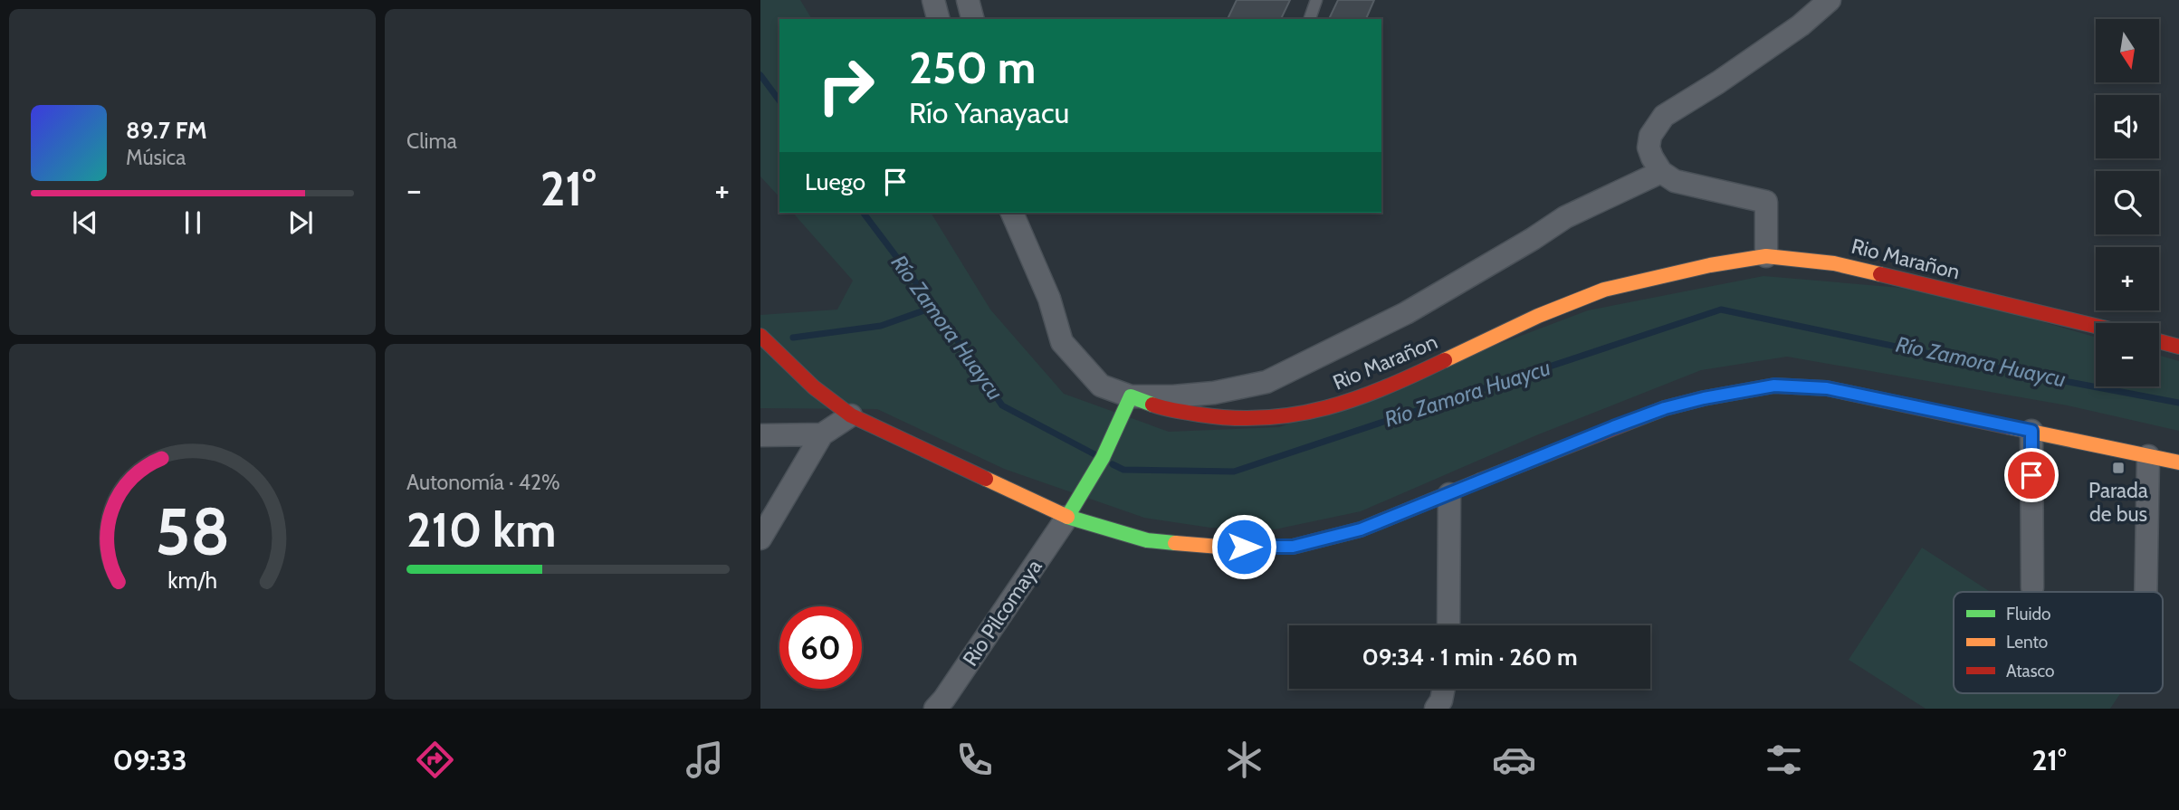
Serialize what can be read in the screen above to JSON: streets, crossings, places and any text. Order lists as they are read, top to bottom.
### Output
{
  "streets": {
    "main road": ["Rio Marañon"],
    "street": ["Rio Pilcomaya"]
  },
  "water": ["Río Zamora Huaycu"],
  "places": {
    "transit": ["Parada de bus"]
  },
  "legend": ["Fluido", "Lento", "Atasco"],
  "north": "bottom",
  "page": {
    "tile": [
      "Clima",
      ["Autonomía · 42%", "210 km"]
    ],
    "map_buttons": ["+", "−"],
    "turn": ["250 m", "Río Yanayacu"],
    "song": ["89.7 FM", "Música"],
    "then": "Luego",
    "heat": ["−", "21°", "+"],
    "limit": "60",
    "trip": "09:34 · 1 min · 260 m",
    "tabs": ["09:33", "21°"],
    "gauge": ["58", "km/h"]
  }
}
